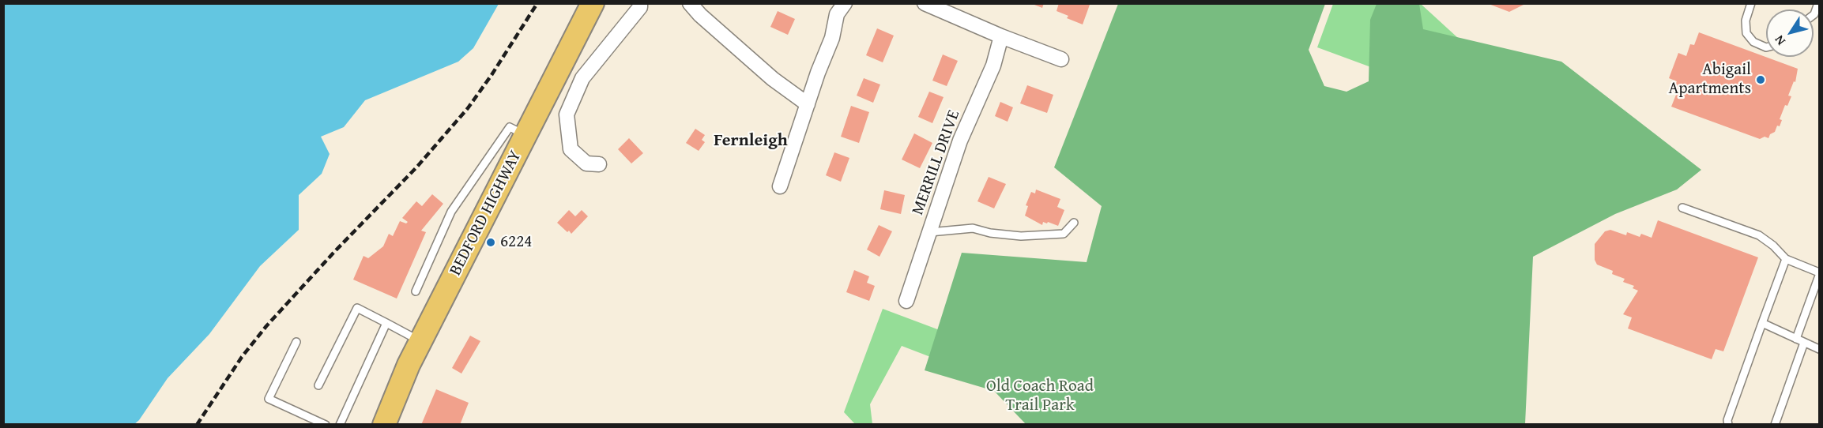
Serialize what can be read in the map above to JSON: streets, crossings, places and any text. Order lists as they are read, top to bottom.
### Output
{
  "streets": {
    "main road": ["BEDFORD HIGHWAY"],
    "street": ["MERRILL DRIVE"]
  },
  "districts": ["Fernleigh"],
  "parks": ["Old Coach Road Trail Park"],
  "places": ["Abigail Apartments", "6224"],
  "north": "bottom left"
}
